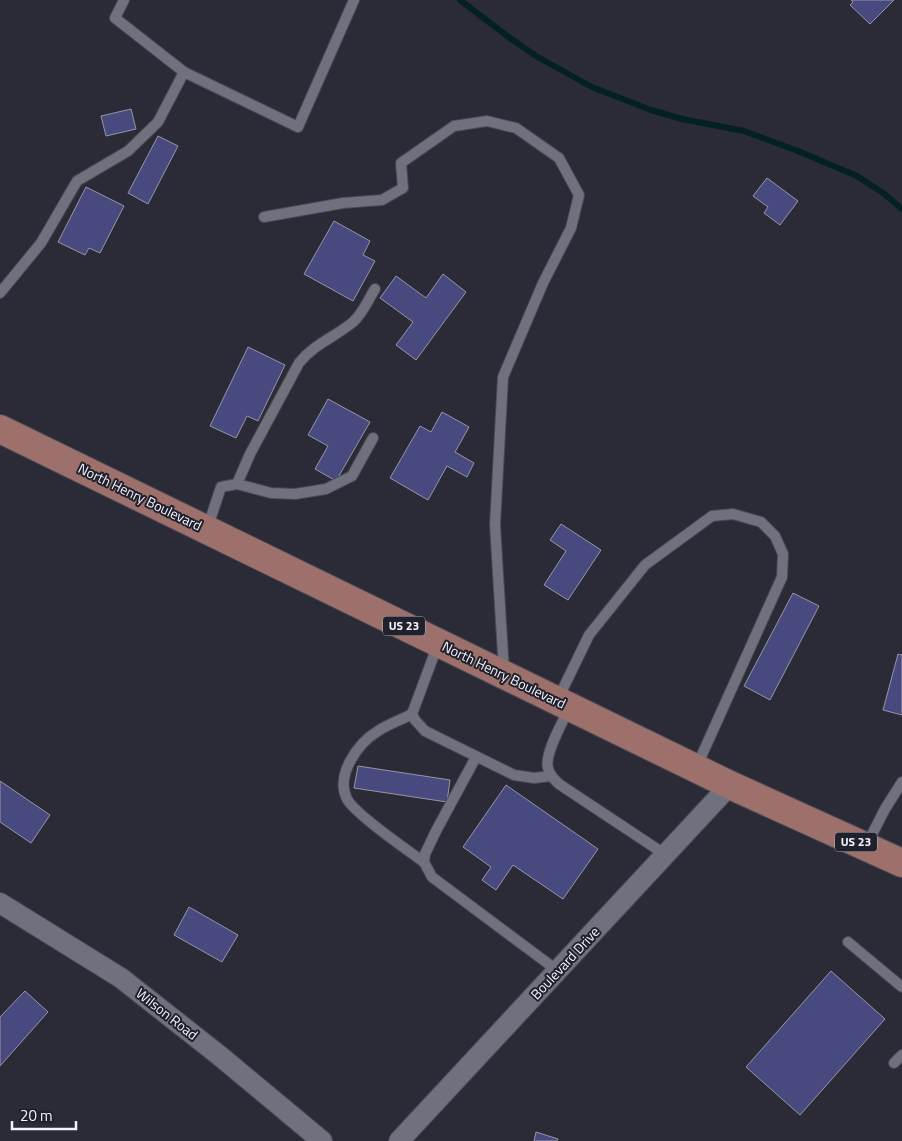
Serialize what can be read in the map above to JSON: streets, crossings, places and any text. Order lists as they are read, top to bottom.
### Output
{
  "streets": {
    "main road": ["North Henry Boulevard", "US 23"],
    "street": ["Boulevard Drive", "Wilson Road"]
  },
  "crossings": [
    ["North Henry Boulevard", "Boulevard Drive"]
  ],
  "scale_bar": "20 m"
}
